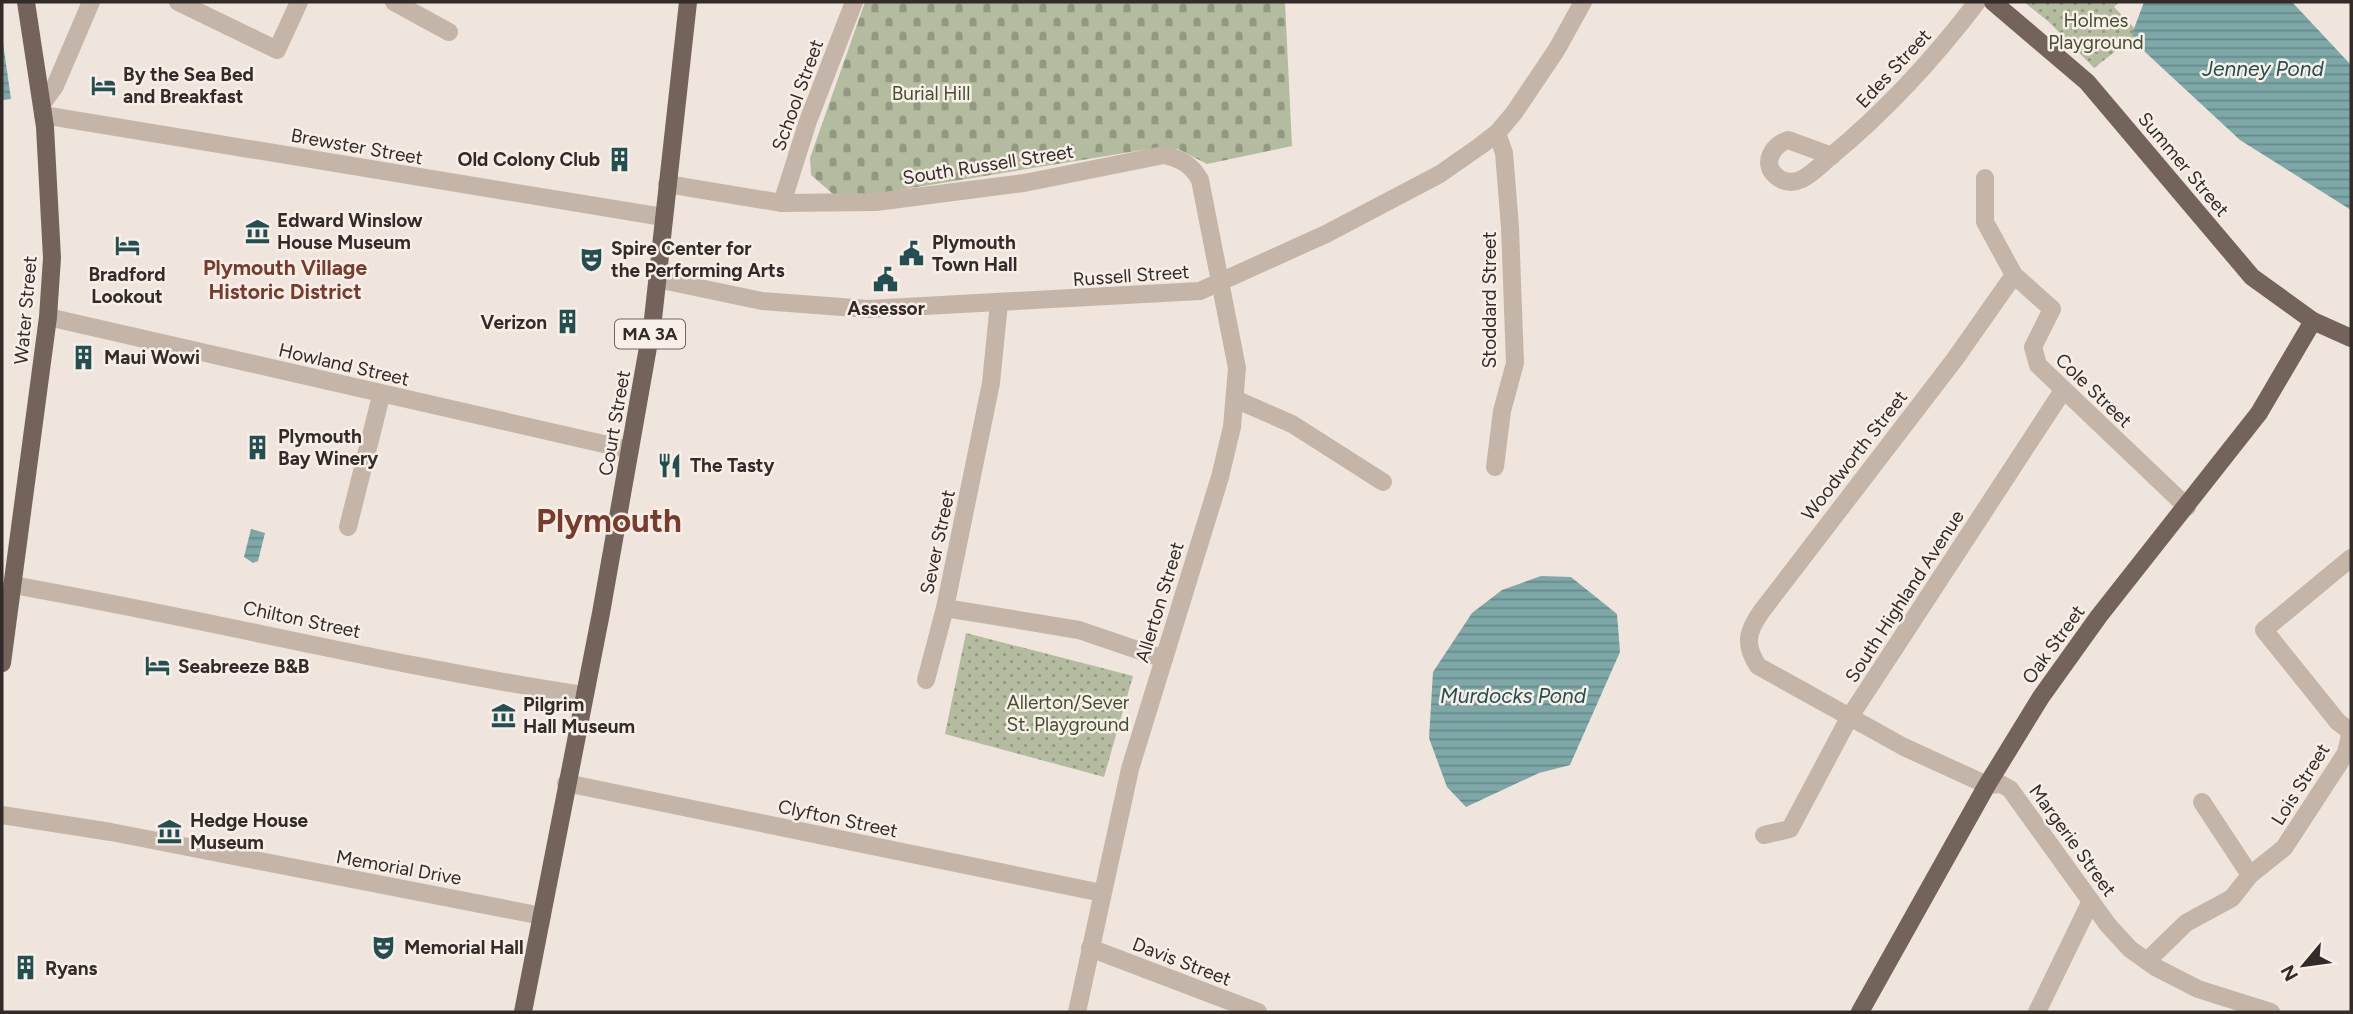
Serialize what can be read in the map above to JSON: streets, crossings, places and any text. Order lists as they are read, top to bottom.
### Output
{
  "streets": {
    "main road": [
      "Summer Street",
      "Water Street",
      "MA 3A",
      "Court Street",
      "Oak Street"
    ],
    "street": [
      "Edes Street",
      "School Street",
      "Brewster Street",
      "South Russell Street",
      "Russell Street",
      "Stoddard Street",
      "Howland Street",
      "Cole Street",
      "Woodworth Street",
      "Sever Street",
      "South Highland Avenue",
      "Allerton Street",
      "Chilton Street",
      "Lois Street",
      "Clyfton Street",
      "Margerie Street",
      "Memorial Drive",
      "Davis Street"
    ]
  },
  "crossings": [
    ["School Street", "South Russell Street"],
    ["Brewster Street", "Water Street"],
    ["Brewster Street", "Court Street"],
    ["South Russell Street", "Russell Street"],
    ["South Russell Street", "Court Street"],
    ["South Russell Street", "Allerton Street"],
    ["Summer Street", "Oak Street"],
    ["Russell Street", "Stoddard Street"],
    ["Russell Street", "Court Street"],
    ["Russell Street", "Sever Street"],
    ["Russell Street", "Allerton Street"],
    ["Water Street", "Howland Street"],
    ["Water Street", "Chilton Street"],
    ["Howland Street", "Court Street"],
    ["Cole Street", "Woodworth Street"],
    ["Cole Street", "South Highland Avenue"],
    ["Cole Street", "Oak Street"],
    ["Court Street", "Chilton Street"],
    ["Court Street", "Clyfton Street"],
    ["Court Street", "Memorial Drive"],
    ["Woodworth Street", "Margerie Street"],
    ["Sever Street", "Allerton Street"],
    ["South Highland Avenue", "Margerie Street"],
    ["Allerton Street", "Clyfton Street"],
    ["Allerton Street", "Davis Street"],
    ["Oak Street", "Margerie Street"],
    ["Lois Street", "Margerie Street"]
  ],
  "districts": ["Plymouth Village Historic District", "Plymouth"],
  "water": ["Jenney Pond", "Murdocks Pond"],
  "parks": ["Holmes Playground", "Burial Hill", "Allerton/Sever St. Playground"],
  "places": {
    "hotel": ["By the Sea Bed and Breakfast", "Bradford Lookout", "Seabreeze B&B"],
    "building": [
      "Old Colony Club",
      "Verizon",
      "Maui Wowi",
      "Plymouth Bay Winery",
      "Ryans"
    ],
    "museum": ["Edward Winslow House Museum", "Pilgrim Hall Museum", "Hedge House Museum"],
    "public building": ["Plymouth Town Hall", "Assessor"],
    "theatre": ["Spire Center for the Performing Arts", "Memorial Hall"],
    "restaurant": ["The Tasty"]
  },
  "north": "bottom left"
}
